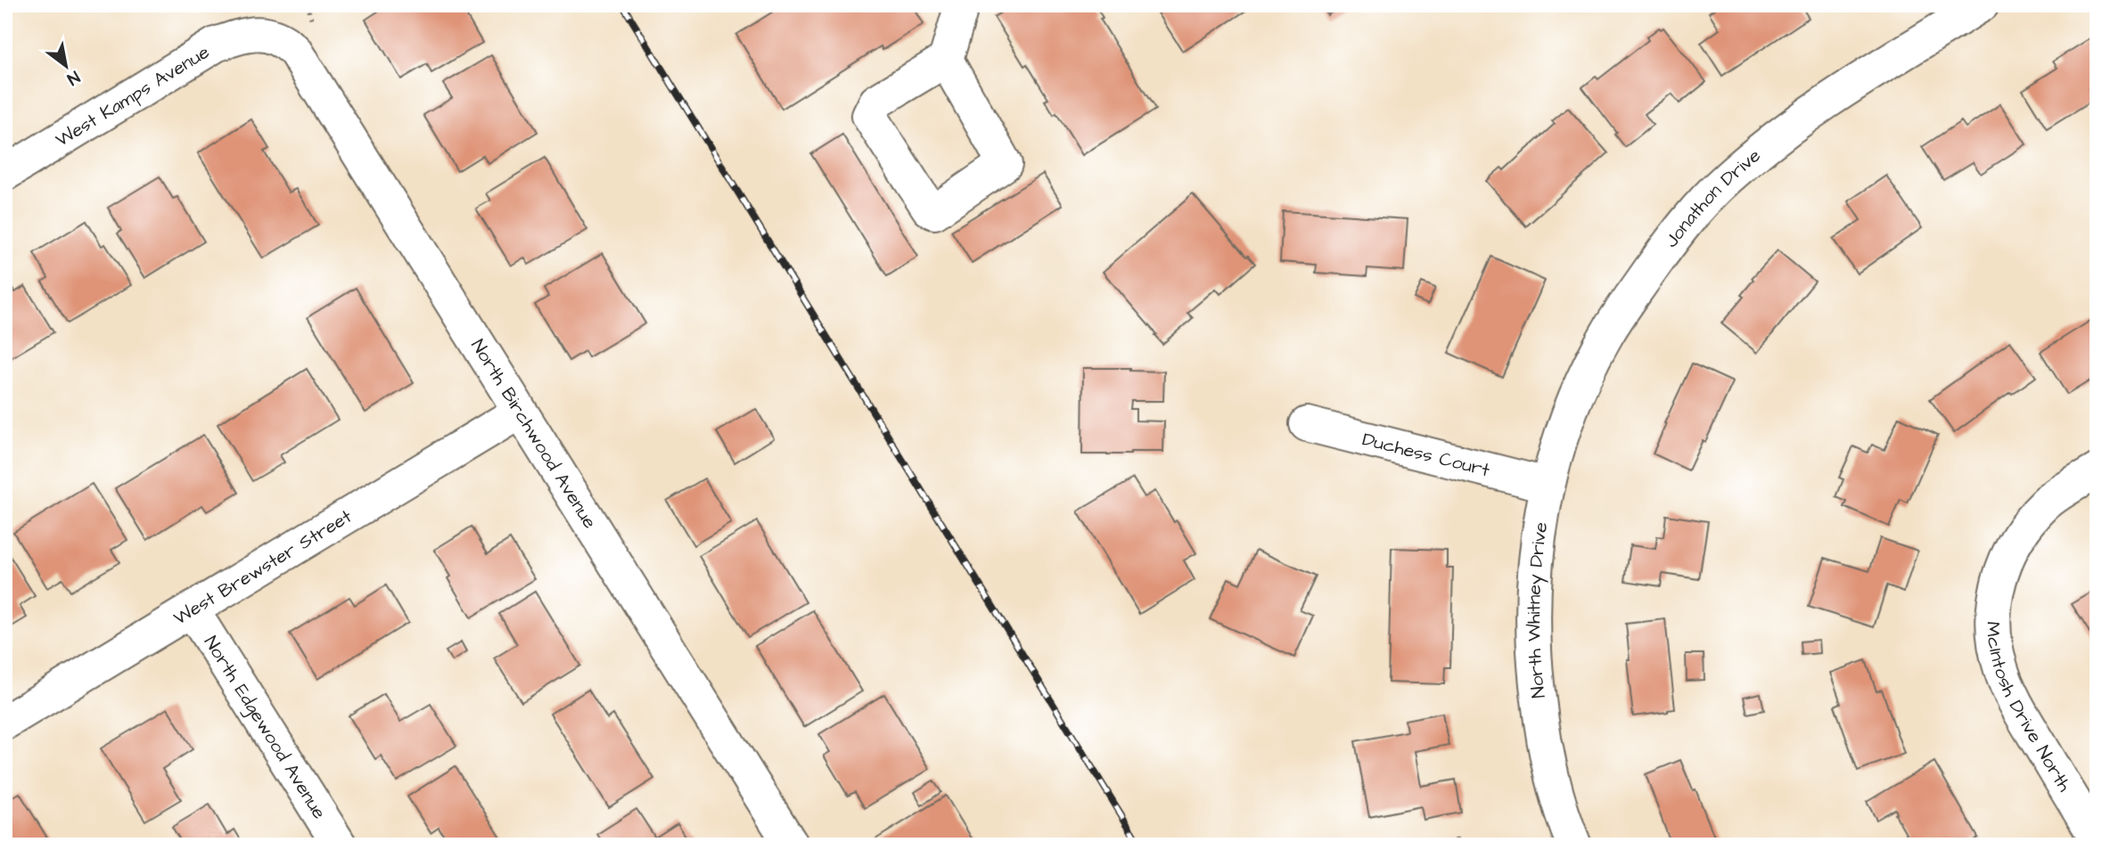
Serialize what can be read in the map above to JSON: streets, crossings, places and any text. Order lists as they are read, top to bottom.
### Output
{
  "streets": {
    "street": [
      "West Kamps Avenue",
      "Jonathon Drive",
      "North Birchwood Avenue",
      "Duchess Court",
      "West Brewster Street",
      "North Whitney Drive",
      "McIntosh Drive North",
      "North Edgewood Avenue"
    ]
  },
  "crossings": [
    ["West Kamps Avenue", "North Birchwood Avenue"],
    ["Jonathon Drive", "Duchess Court"],
    ["Jonathon Drive", "North Whitney Drive"],
    ["North Birchwood Avenue", "West Brewster Street"],
    ["Duchess Court", "North Whitney Drive"],
    ["West Brewster Street", "North Edgewood Avenue"]
  ],
  "north": "bottom right"
}
